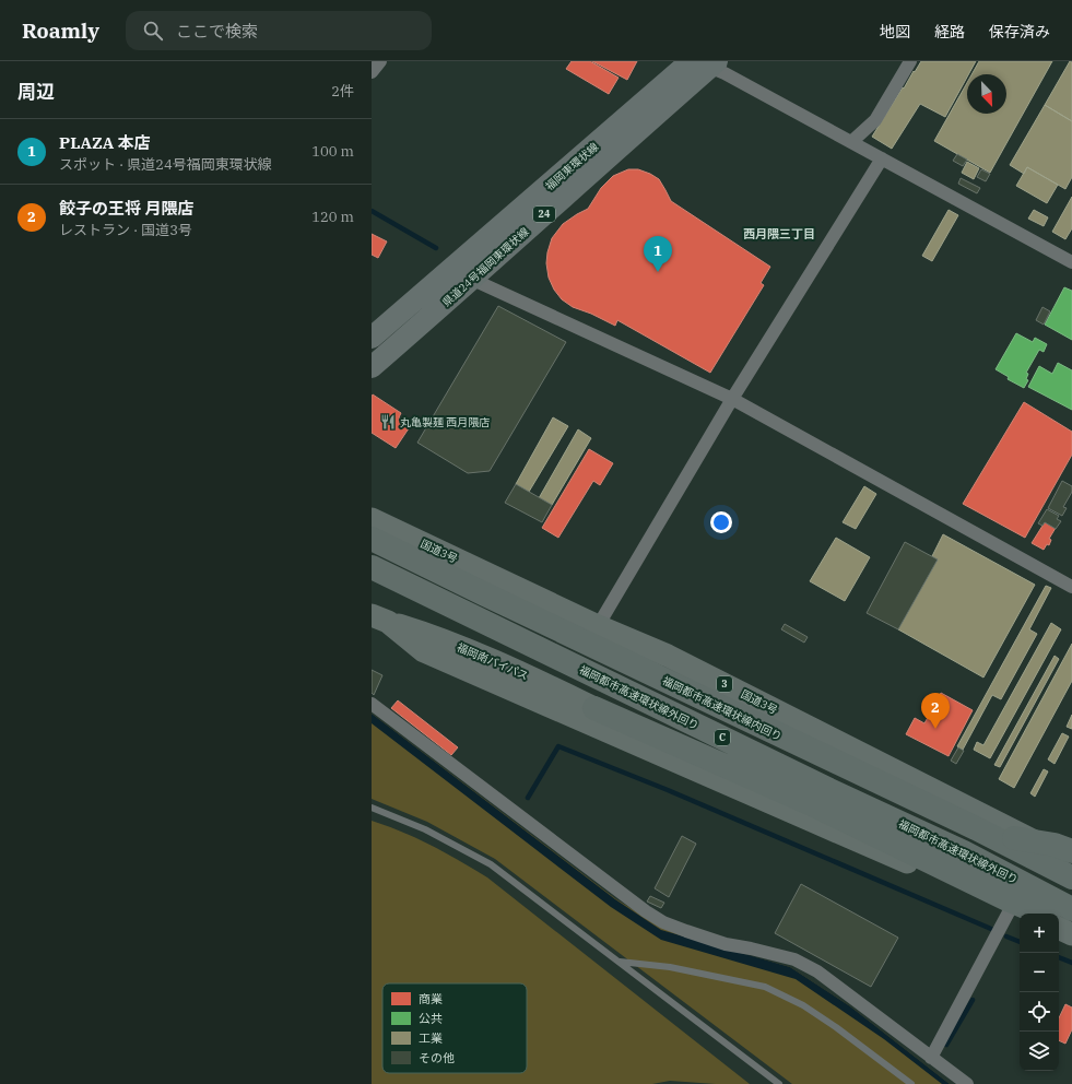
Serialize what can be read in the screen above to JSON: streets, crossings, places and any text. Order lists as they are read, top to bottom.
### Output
{
  "streets": {
    "highway": [
      "国道3号",
      "福岡南バイパス",
      "3",
      "福岡都市高速環状線外回り",
      "福岡都市高速環状線内回り",
      "C"
    ],
    "main road": ["福岡東環状線", "24", "県道24号福岡東環状線"]
  },
  "crossings": [
    ["福岡東環状線", "県道24号福岡東環状線"],
    ["国道3号", "3"]
  ],
  "districts": ["西月隈三丁目"],
  "places": {
    "restaurant": ["丸亀製麺 西月隈店"]
  },
  "legend": [
    "商業",
    "公共",
    "工業",
    "その他"
  ],
  "north": "bottom right",
  "page": {
    "header": "Roamly",
    "search": "ここで検索",
    "nav": ["地図", "経路", "保存済み"],
    "heading": ["周辺", "2件"],
    "list": [
      {
        "mark": "1",
        "name": "PLAZA 本店",
        "note": "スポット · 県道24号福岡東環状線",
        "value": "100 m"
      },
      {
        "mark": "2",
        "name": "餃子の王将 月隈店",
        "note": "レストラン · 国道3号",
        "value": "120 m"
      }
    ],
    "pins": ["1", "2"],
    "map_buttons": ["+", "−"]
  }
}
